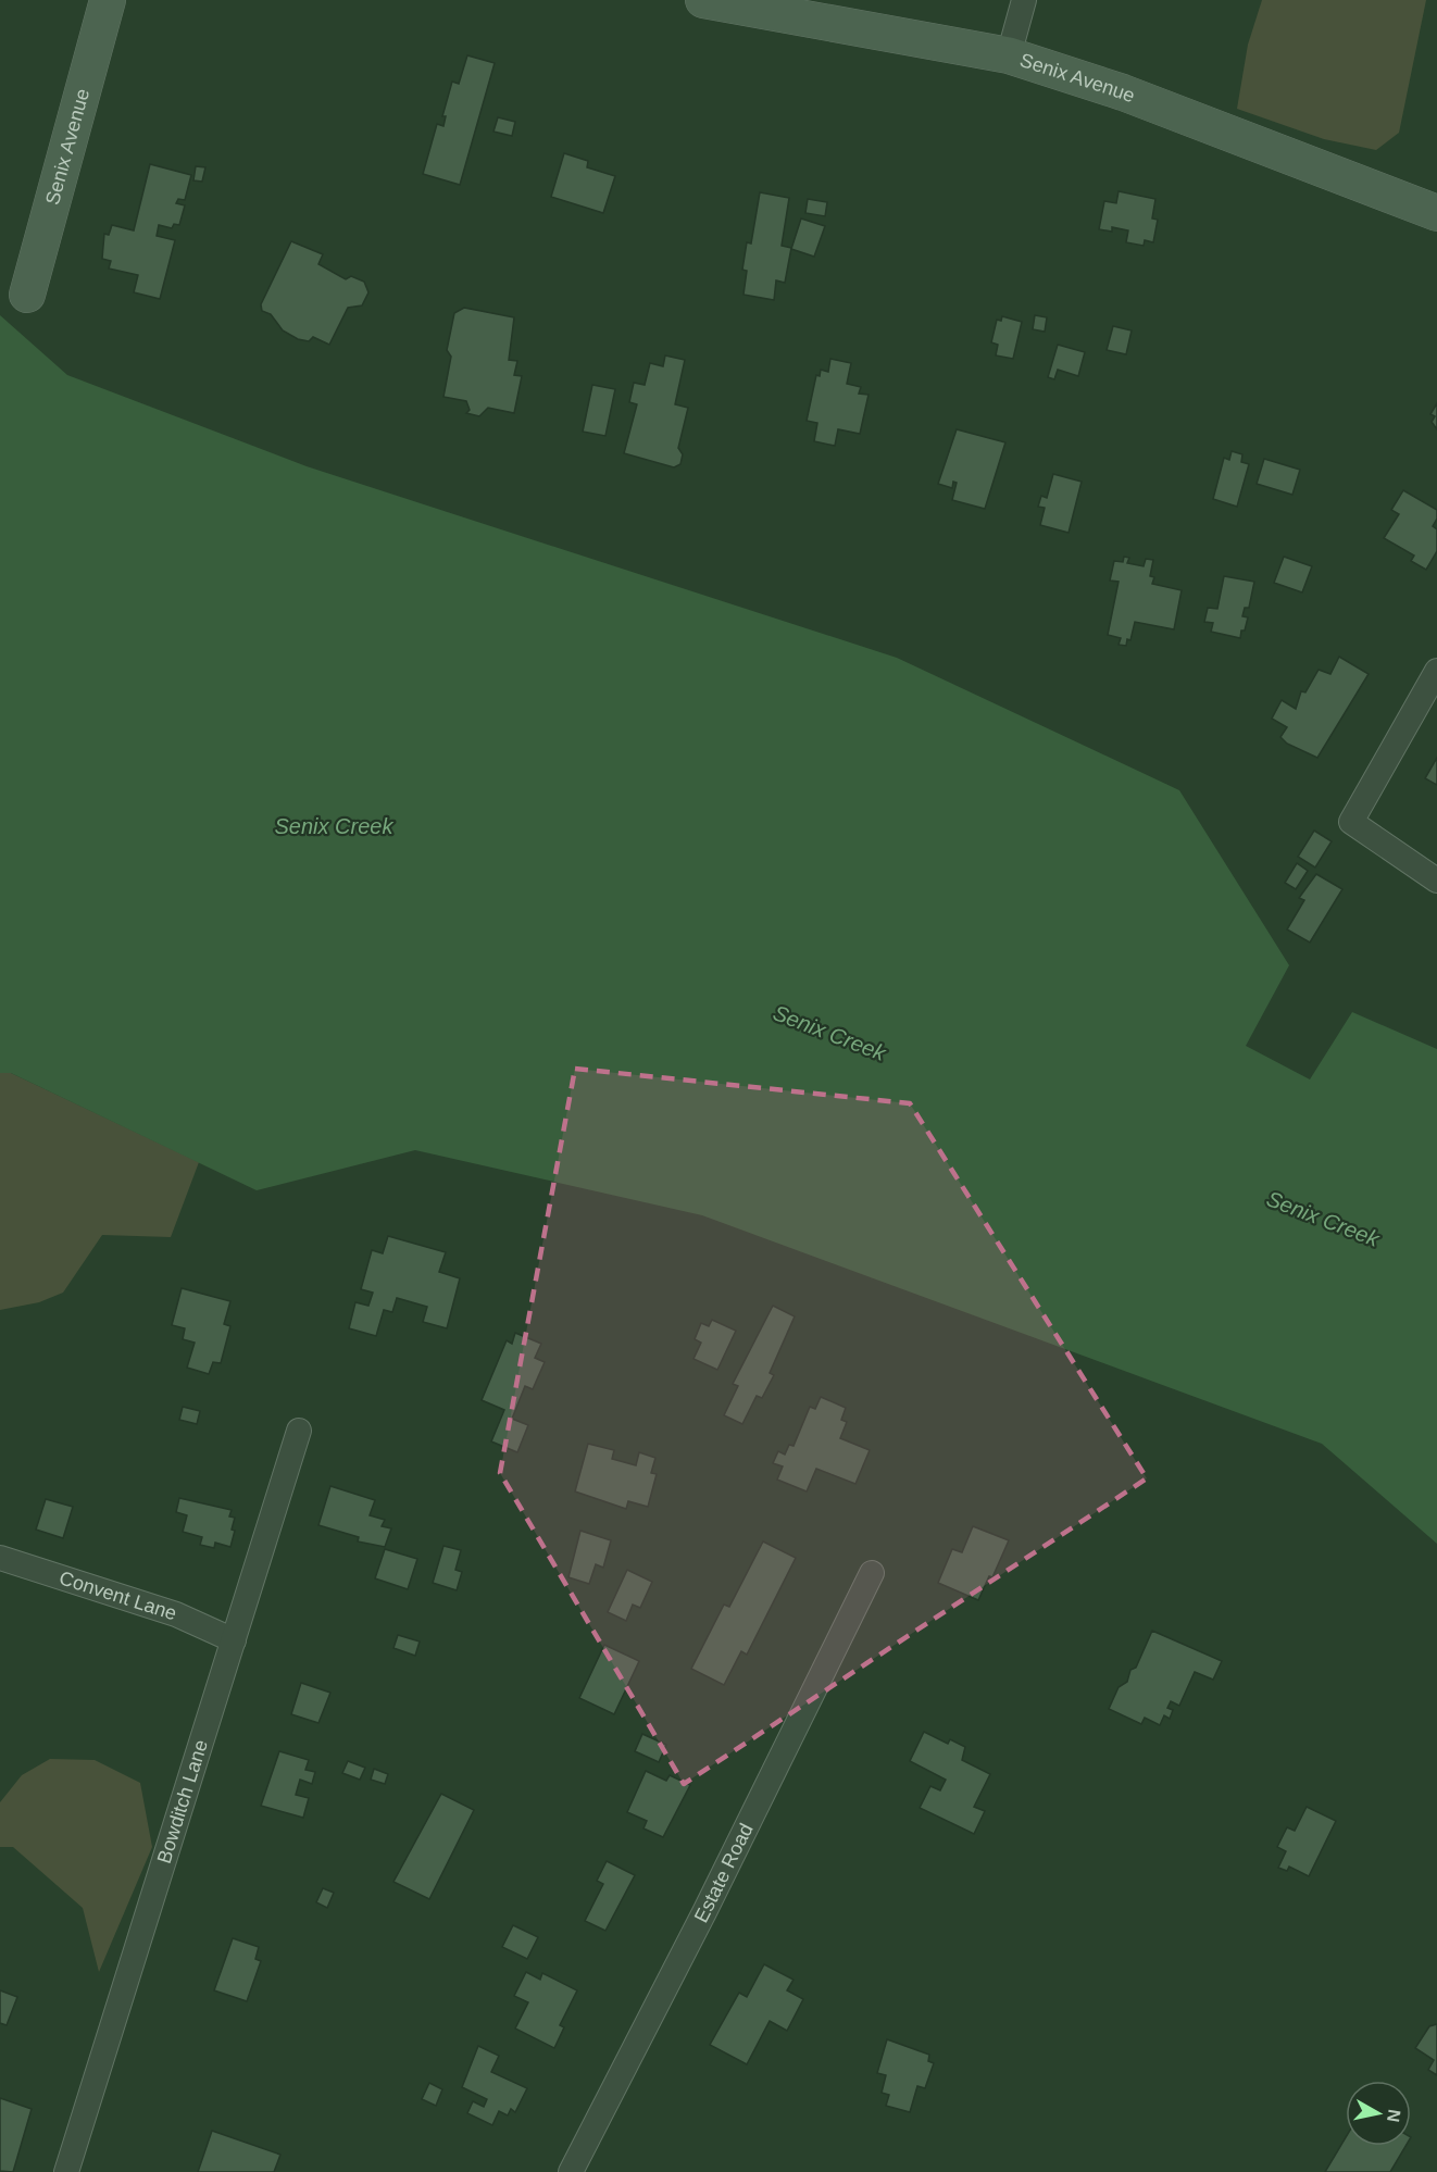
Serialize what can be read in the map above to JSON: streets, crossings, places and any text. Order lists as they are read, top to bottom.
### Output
{
  "streets": {
    "street": [
      "Senix Avenue",
      "Convent Lane",
      "Bowditch Lane",
      "Estate Road"
    ]
  },
  "crossings": [
    ["Convent Lane", "Bowditch Lane"]
  ],
  "water": ["Senix Creek"],
  "north": "right"
}
